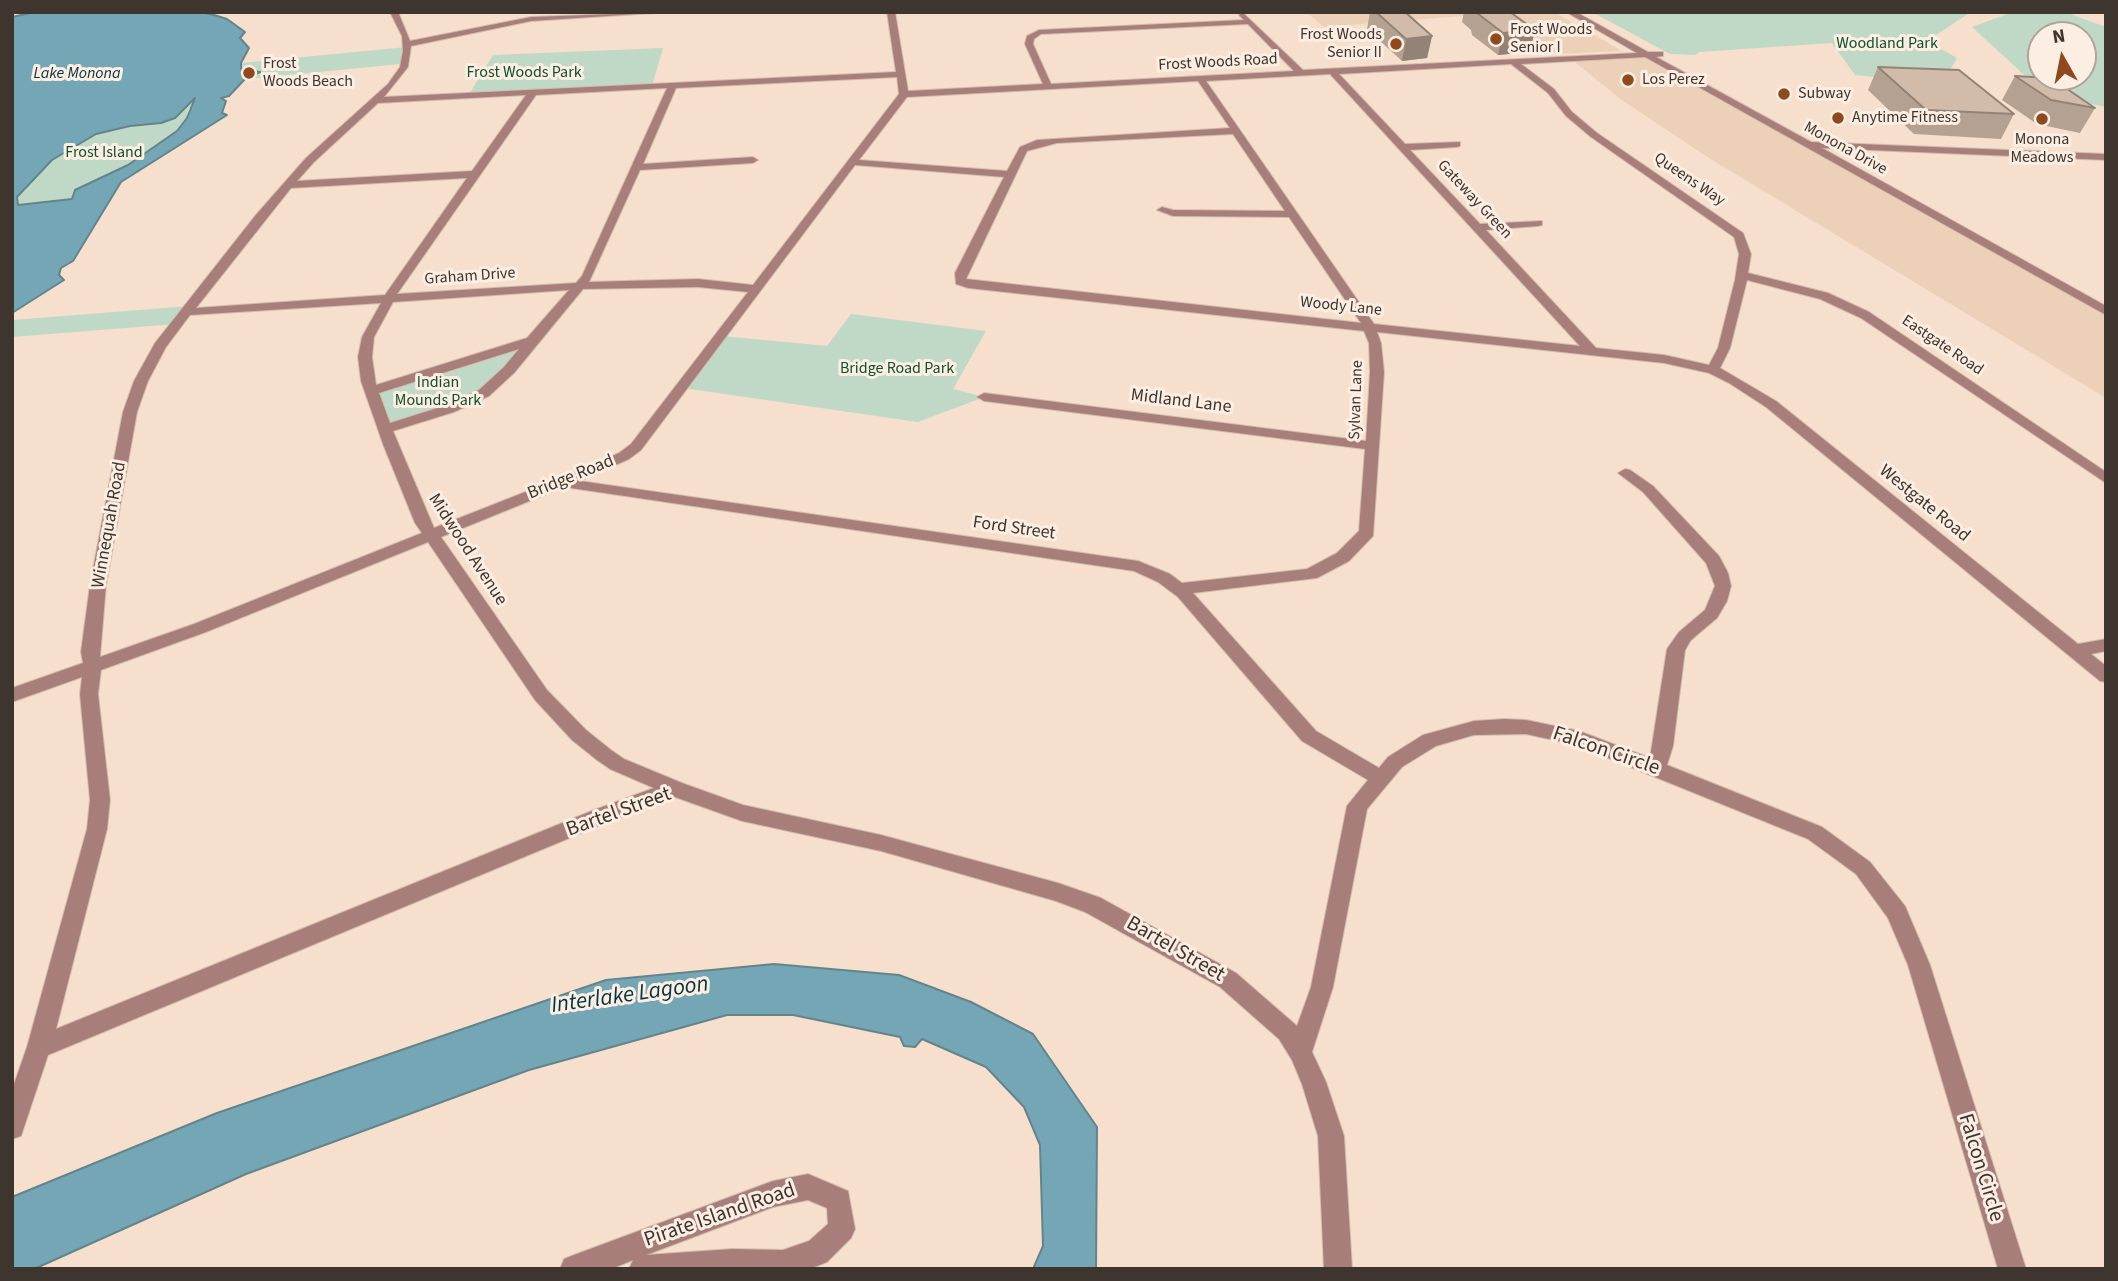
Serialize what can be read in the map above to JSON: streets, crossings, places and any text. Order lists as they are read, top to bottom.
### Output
{
  "streets": {
    "street": [
      "Frost Woods Road",
      "Monona Drive",
      "Queens Way",
      "Gateway Green",
      "Graham Drive",
      "Woody Lane",
      "Eastgate Road",
      "Sylvan Lane",
      "Midland Lane",
      "Bridge Road",
      "Westgate Road",
      "Winnequah Road",
      "Ford Street",
      "Midwood Avenue",
      "Falcon Circle",
      "Bartel Street",
      "Pirate Island Road"
    ]
  },
  "crossings": [
    ["Frost Woods Road", "Monona Drive"],
    ["Frost Woods Road", "Queens Way"],
    ["Frost Woods Road", "Gateway Green"],
    ["Frost Woods Road", "Sylvan Lane"],
    ["Frost Woods Road", "Bridge Road"],
    ["Queens Way", "Woody Lane"],
    ["Queens Way", "Eastgate Road"],
    ["Queens Way", "Westgate Road"],
    ["Gateway Green", "Woody Lane"],
    ["Graham Drive", "Bridge Road"],
    ["Graham Drive", "Winnequah Road"],
    ["Graham Drive", "Midwood Avenue"],
    ["Woody Lane", "Sylvan Lane"],
    ["Woody Lane", "Westgate Road"],
    ["Sylvan Lane", "Midland Lane"],
    ["Sylvan Lane", "Ford Street"],
    ["Bridge Road", "Winnequah Road"],
    ["Bridge Road", "Ford Street"],
    ["Bridge Road", "Midwood Avenue"],
    ["Winnequah Road", "Bartel Street"],
    ["Ford Street", "Falcon Circle"],
    ["Midwood Avenue", "Bartel Street"],
    ["Falcon Circle", "Bartel Street"]
  ],
  "water": ["Lake Monona", "Interlake Lagoon"],
  "parks": [
    "Woodland Park",
    "Frost Woods Park",
    "Frost Island",
    "Bridge Road Park",
    "Indian Mounds Park"
  ],
  "places": [
    "Frost Woods Senior I",
    "Frost Woods Senior II",
    "Frost Woods Beach",
    "Los Perez",
    "Subway",
    "Anytime Fitness",
    "Monona Meadows"
  ],
  "north": "top"
}
